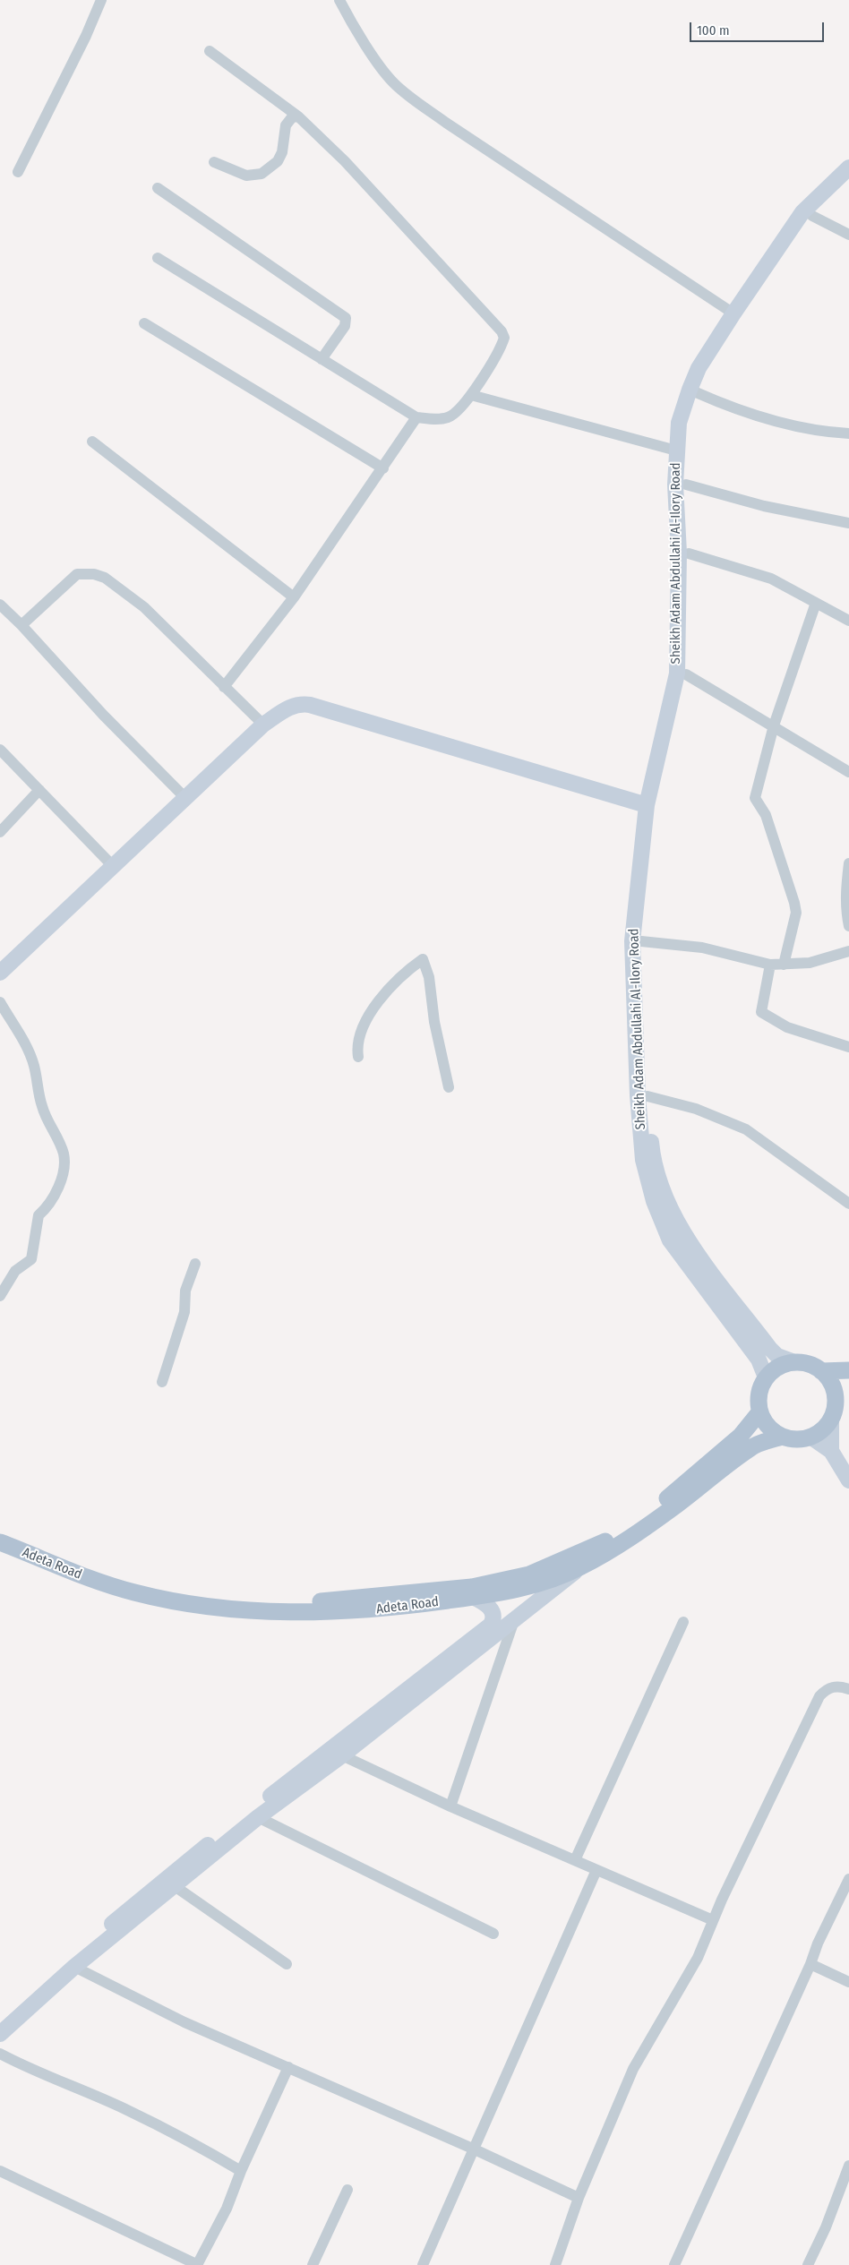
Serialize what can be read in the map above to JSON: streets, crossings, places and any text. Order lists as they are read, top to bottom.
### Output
{
  "streets": {
    "main road": ["Adeta Road"],
    "street": ["Sheikh Adam Abdullahi Al-Ilory Road"]
  },
  "crossings": [
    ["Sheikh Adam Abdullahi Al-Ilory Road", "Adeta Road"]
  ],
  "scale_bar": "100 m"
}
